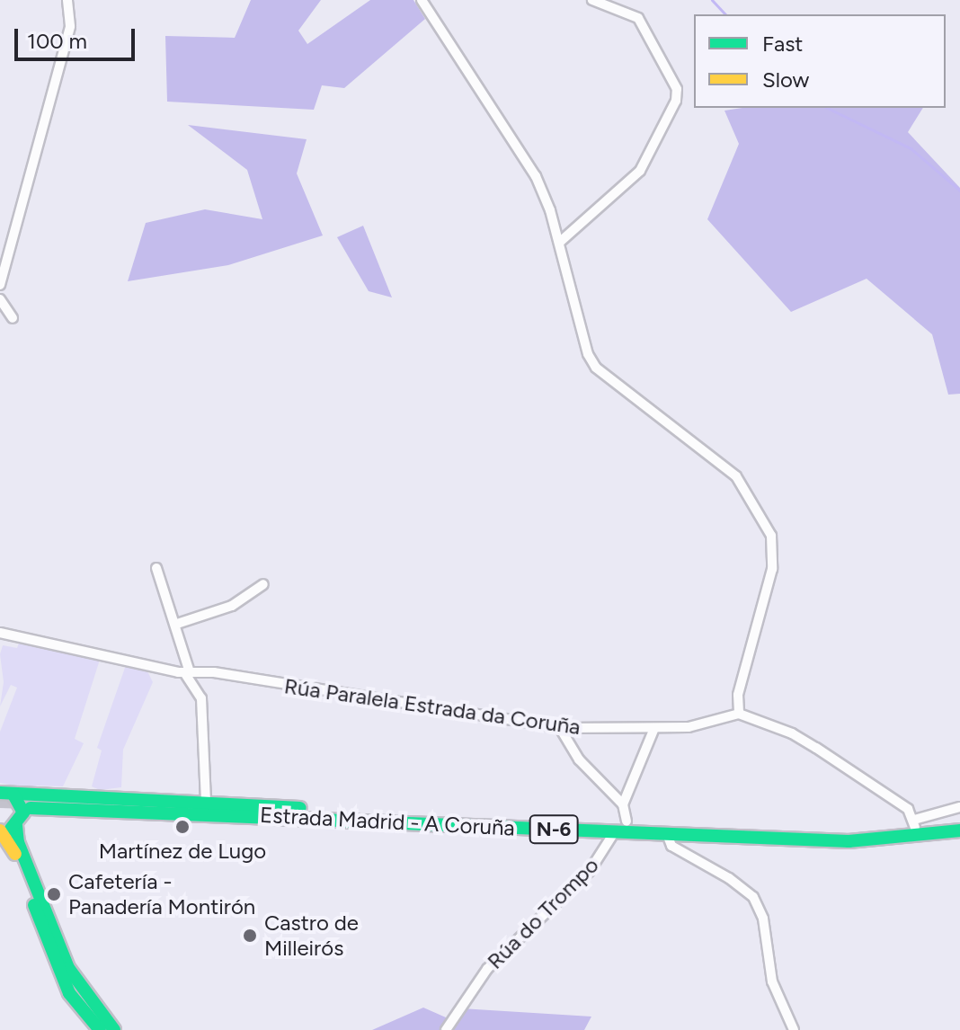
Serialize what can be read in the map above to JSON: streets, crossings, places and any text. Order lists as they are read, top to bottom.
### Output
{
  "streets": {
    "main road": ["Estrada Madrid - A Coruña", "N-6"],
    "street": ["Rúa Paralela Estrada da Coruña", "Rúa do Trompo"]
  },
  "crossings": [
    ["Estrada Madrid - A Coruña", "Rúa do Trompo"]
  ],
  "places": ["Martínez de Lugo", "Cafetería - Panadería Montirón", "Castro de Milleirós"],
  "legend": ["Fast", "Slow"],
  "scale_bar": "100 m"
}
